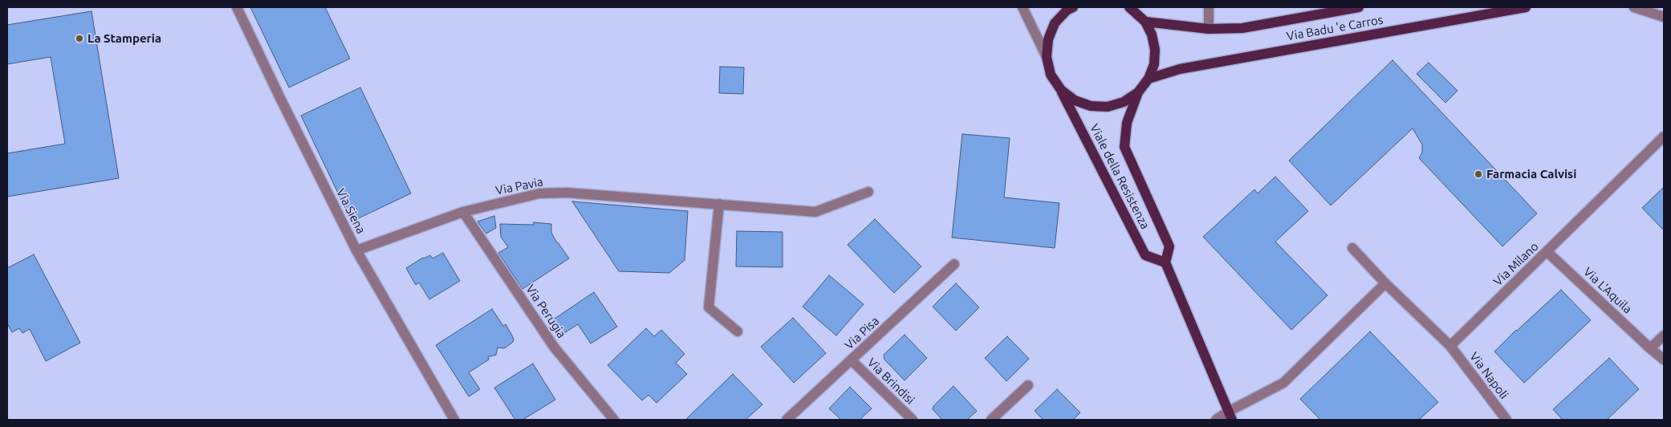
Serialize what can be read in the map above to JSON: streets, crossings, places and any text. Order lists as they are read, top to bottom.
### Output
{
  "streets": {
    "main road": ["Via Badu 'e Carros", "Viale della Resistenza"],
    "street": [
      "Via Pavia",
      "Via Siena",
      "Via Milano",
      "Via L'Aquila",
      "Via Perugia",
      "Via Pisa",
      "Via Napoli",
      "Via Brindisi"
    ]
  },
  "crossings": [
    ["Via Pavia", "Via Siena"],
    ["Via Pavia", "Via Perugia"],
    ["Via Milano", "Via L'Aquila"],
    ["Via Milano", "Via Napoli"],
    ["Via Pisa", "Via Brindisi"]
  ],
  "places": ["La Stamperia", "Farmacia Calvisi"]
}
